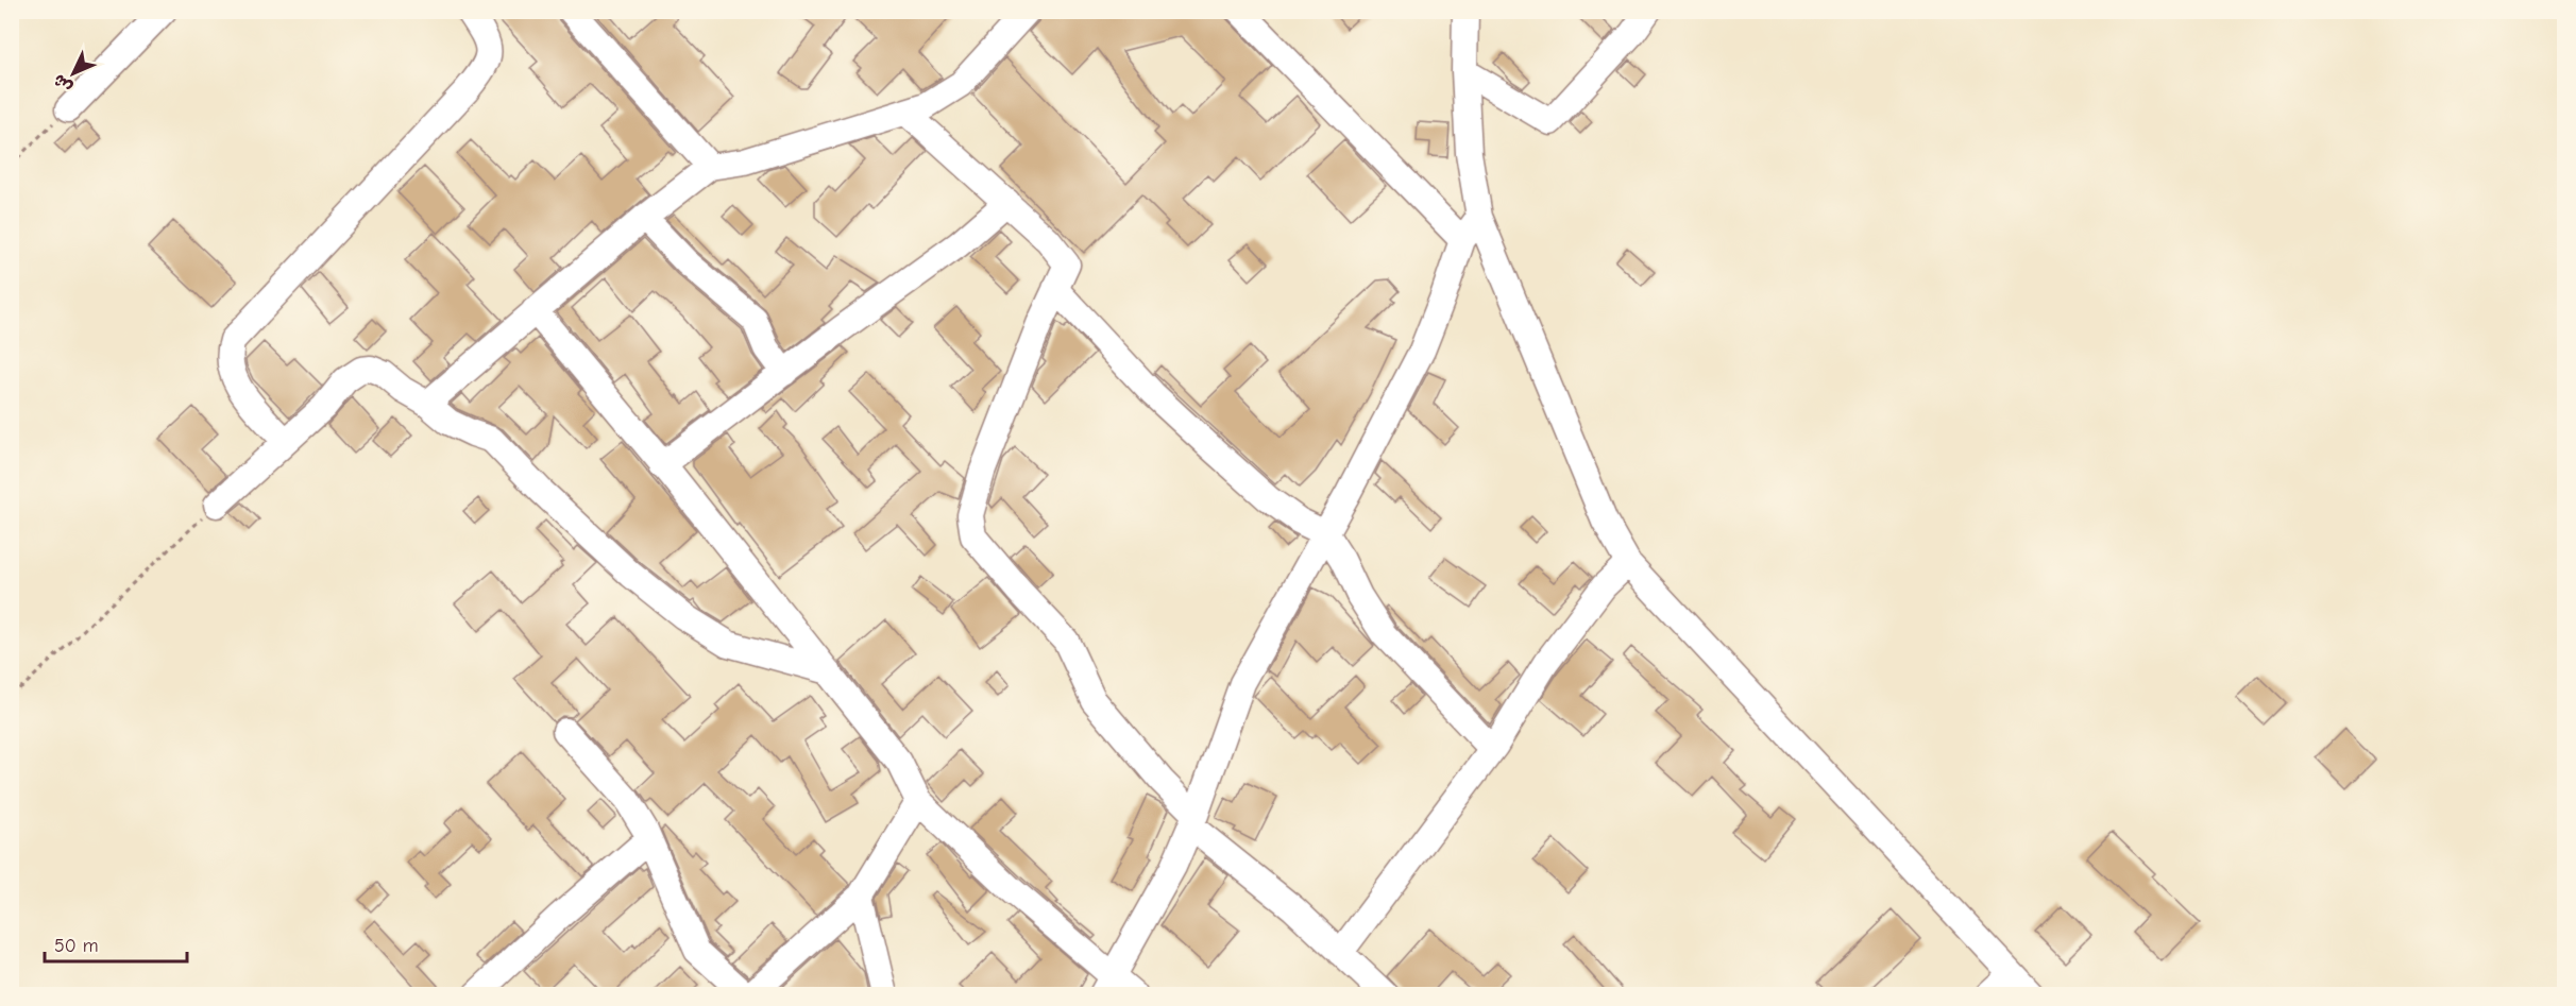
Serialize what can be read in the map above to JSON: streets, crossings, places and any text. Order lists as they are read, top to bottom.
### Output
{
  "scale_bar": "50 m",
  "north": "bottom left"
}
